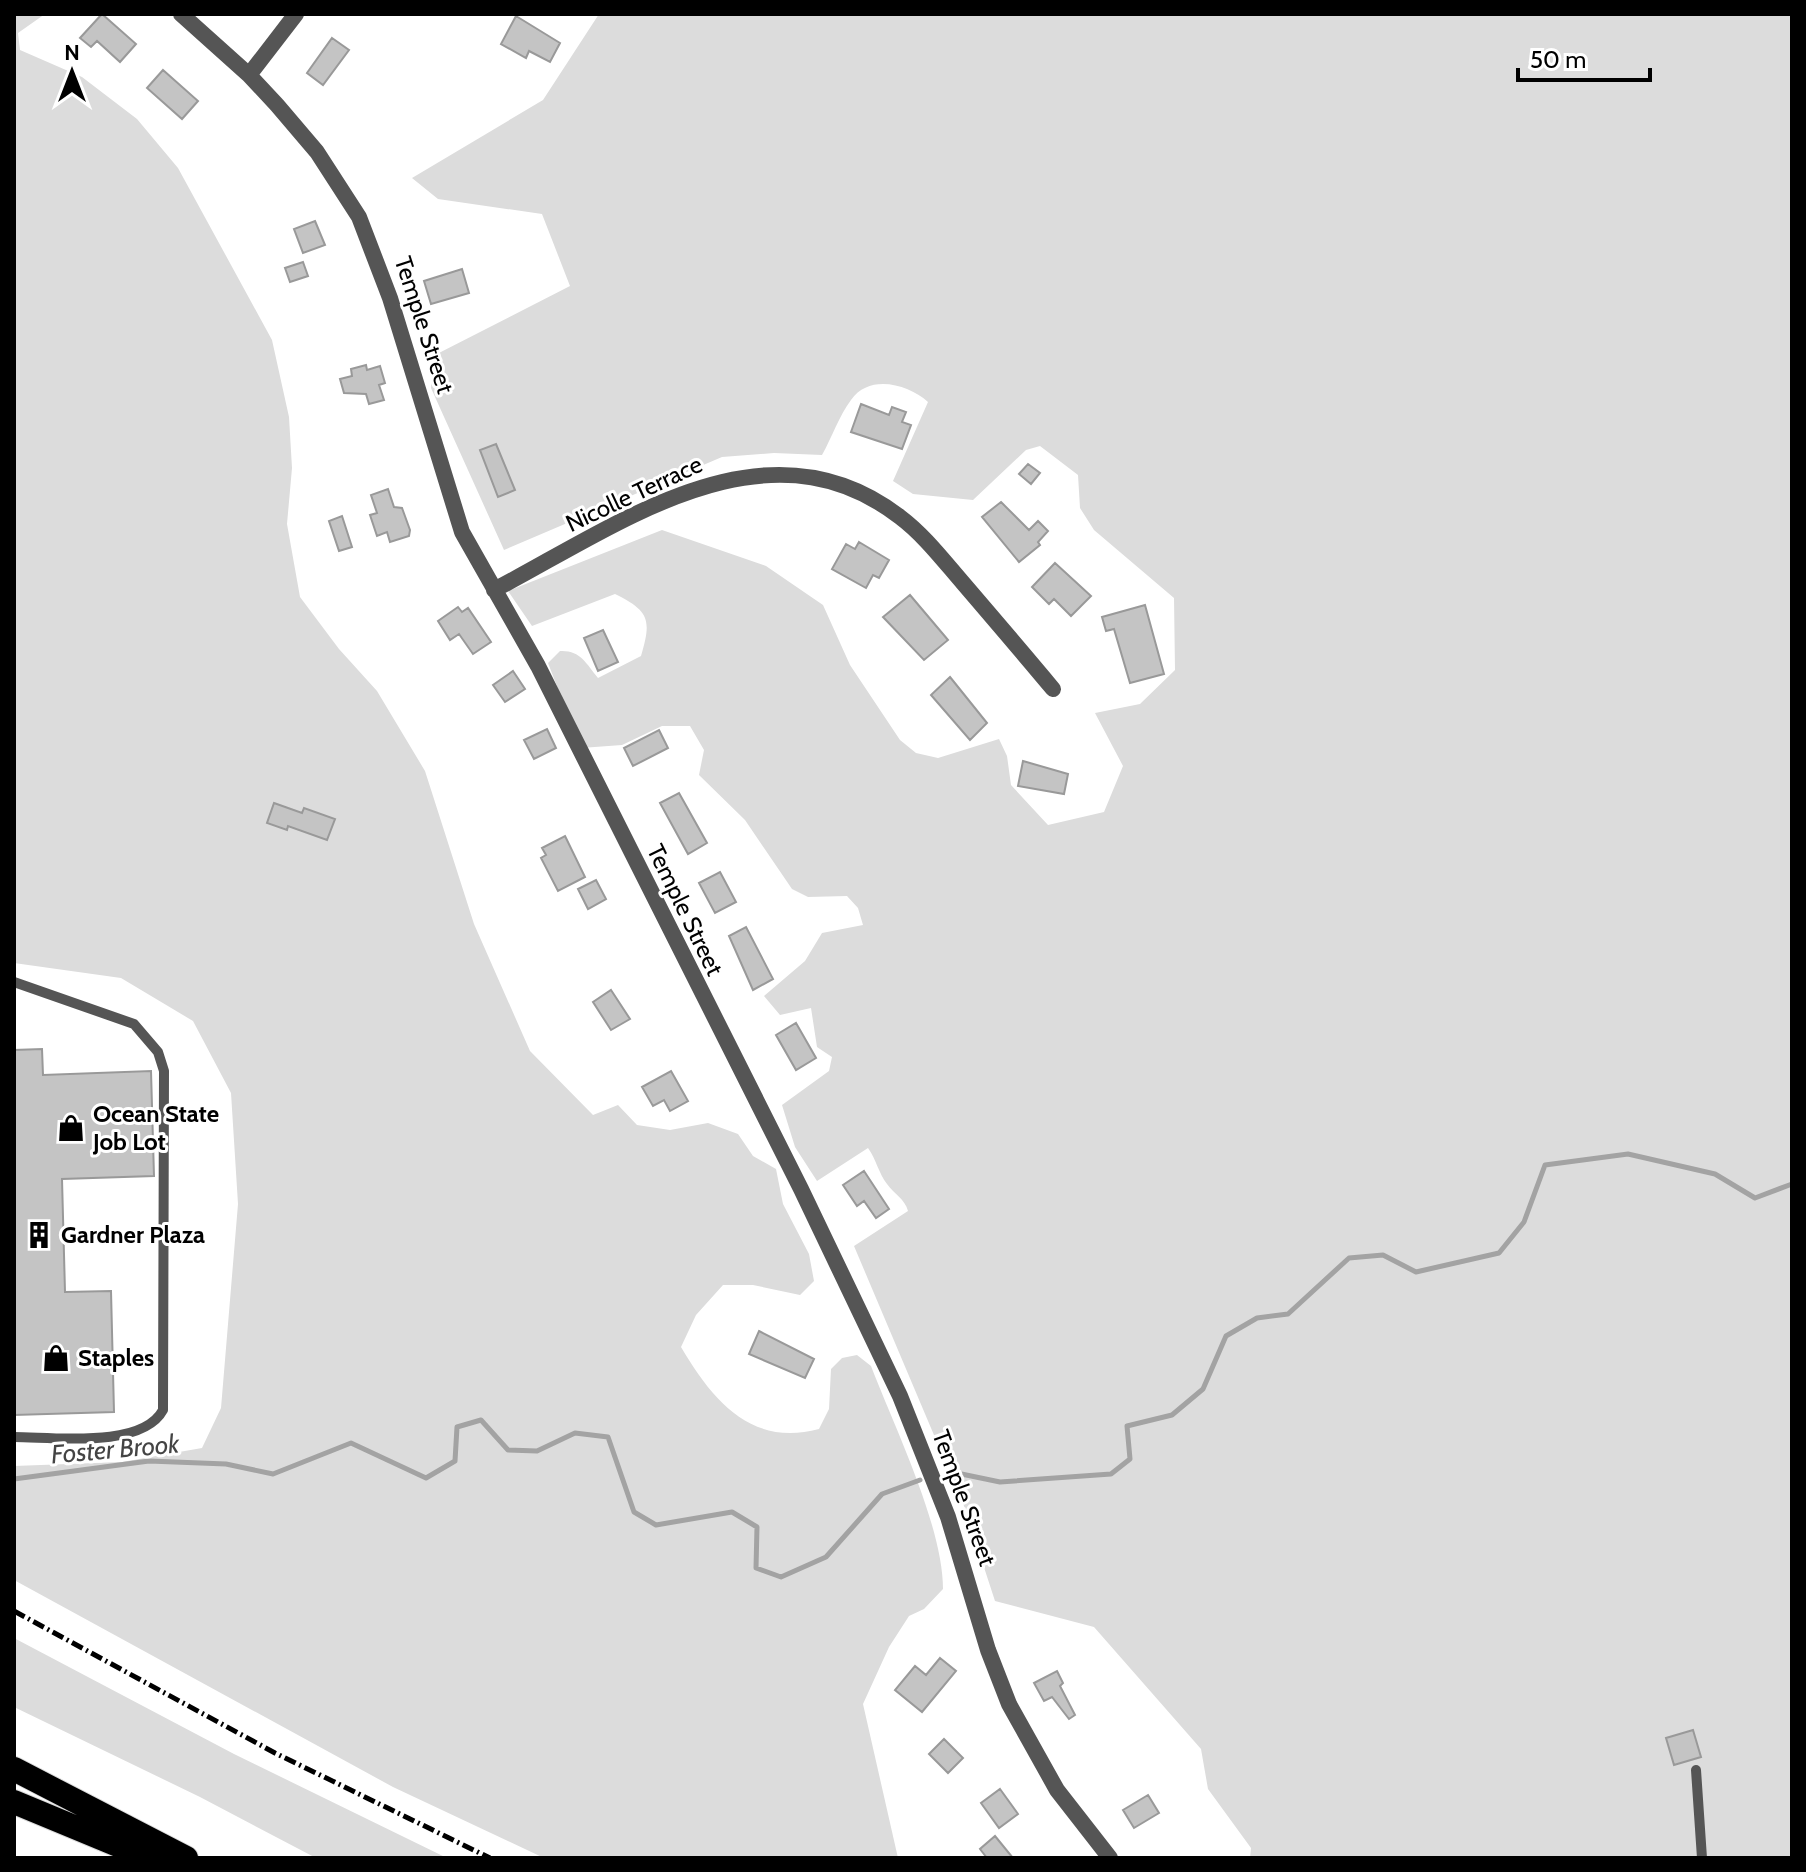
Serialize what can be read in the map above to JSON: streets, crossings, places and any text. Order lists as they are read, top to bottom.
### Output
{
  "streets": {
    "street": ["Temple Street", "Nicolle Terrace"]
  },
  "crossings": [
    ["Temple Street", "Nicolle Terrace"]
  ],
  "water": ["Foster Brook"],
  "places": {
    "shop": ["Ocean State Job Lot", "Staples"],
    "building": ["Gardner Plaza"]
  },
  "scale_bar": "50 m",
  "north": "top"
}
